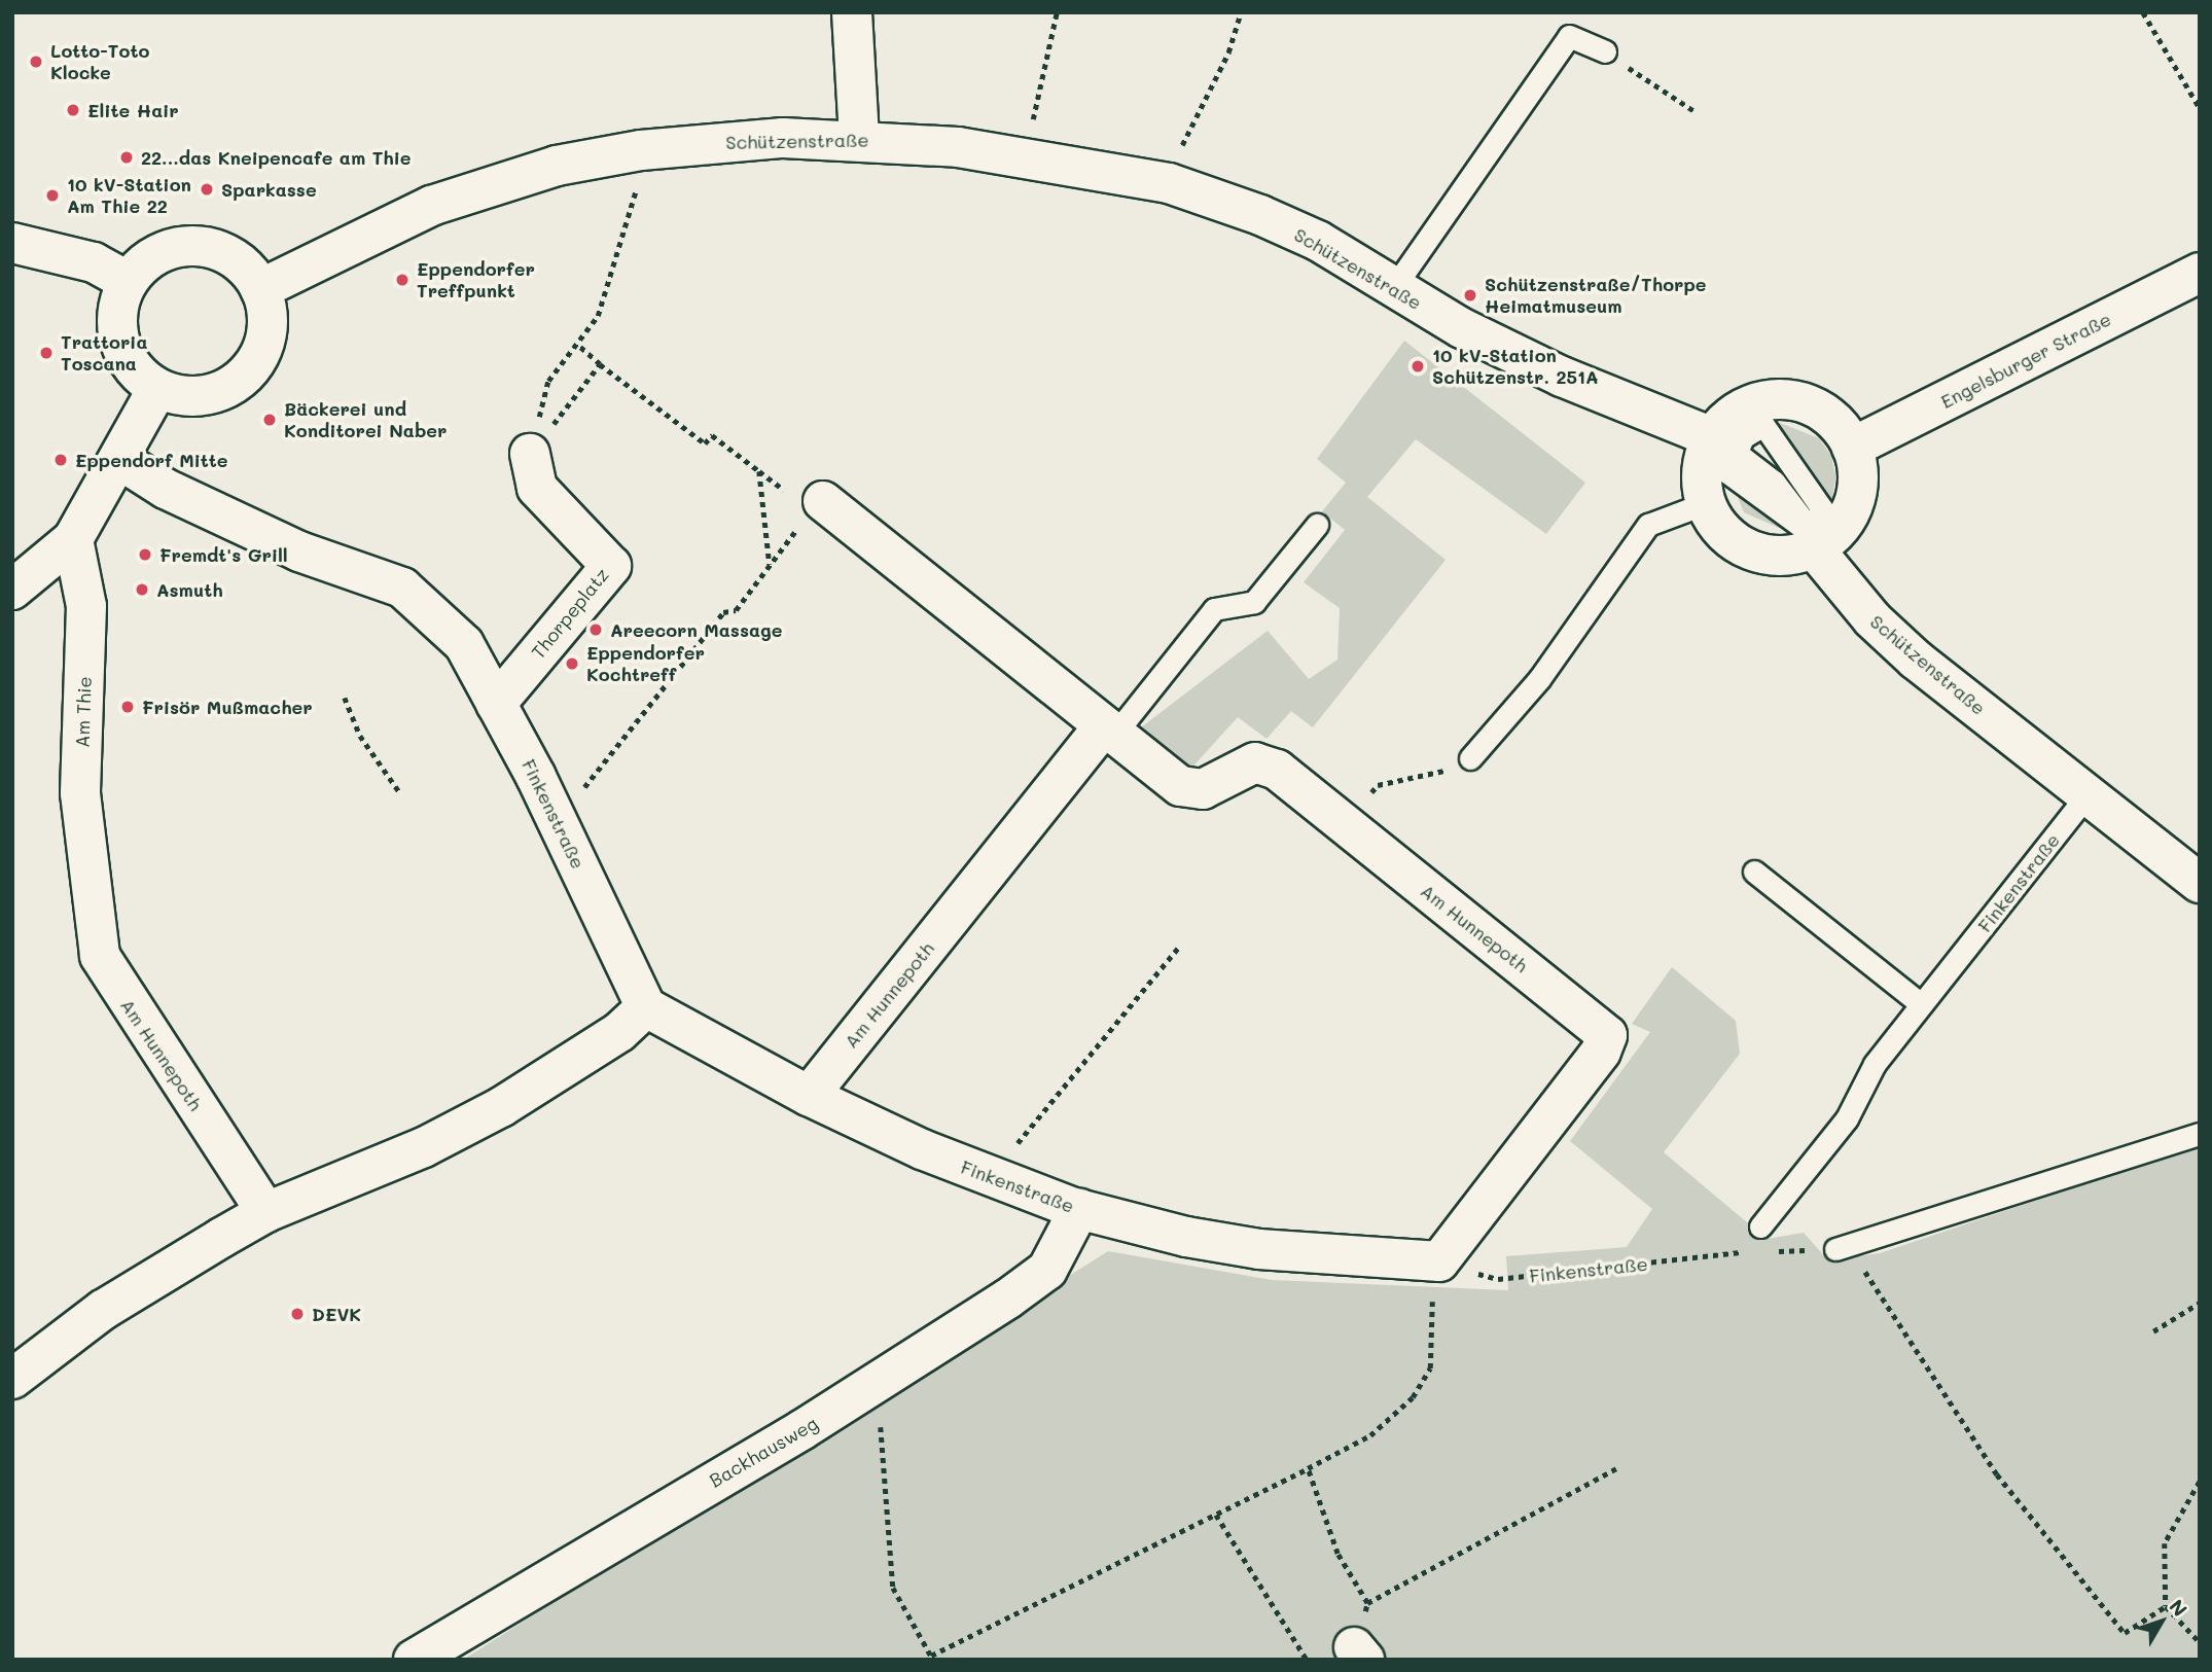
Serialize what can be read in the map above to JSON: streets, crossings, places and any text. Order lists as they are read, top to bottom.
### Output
{
  "streets": {
    "street": [
      "Schützenstraße",
      "Engelsburger Straße",
      "Thorpeplatz",
      "Am Thie",
      "Finkenstraße",
      "Am Hunnepoth",
      "Backhausweg"
    ]
  },
  "crossings": [
    ["Schützenstraße", "Finkenstraße"],
    ["Thorpeplatz", "Finkenstraße"],
    ["Am Thie", "Am Hunnepoth"],
    ["Finkenstraße", "Am Hunnepoth"],
    ["Finkenstraße", "Backhausweg"]
  ],
  "places": [
    "Lotto-Toto Klocke",
    "Elite Hair",
    "22...das Kneipencafe am Thie",
    "Sparkasse",
    "10 kV-Station Am Thie 22",
    "Eppendorfer Treffpunkt",
    "Schützenstraße/Thorpe Heimatmuseum",
    "Trattoria Toscana",
    "10 kV-Station Schützenstr. 251A",
    "Bäckerei und Konditorei Naber",
    "Eppendorf Mitte",
    "Fremdt's Grill",
    "Asmuth",
    "Areecorn Massage",
    "Eppendorfer Kochtreff",
    "Frisör Mußmacher",
    "DEVK"
  ],
  "north": "top right"
}
